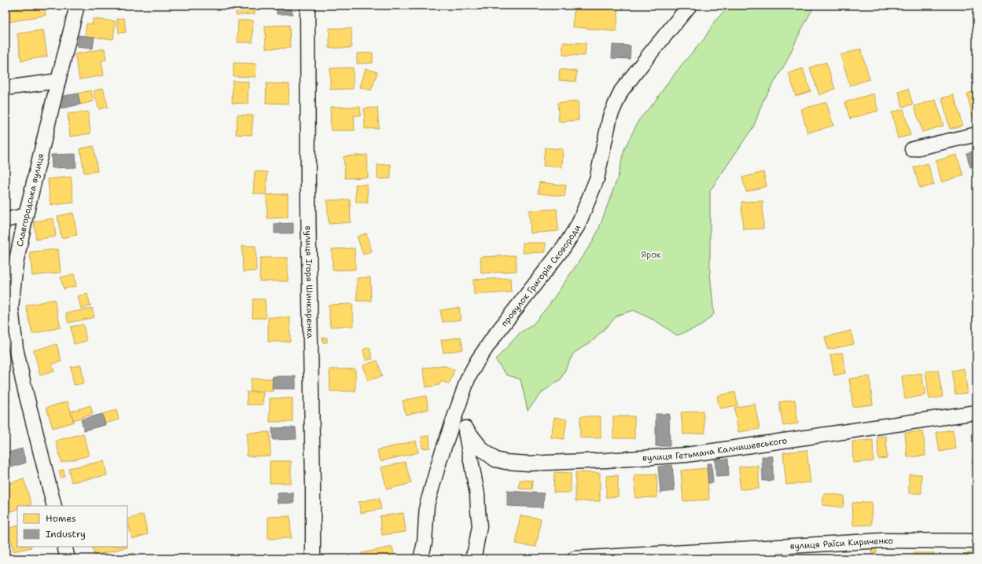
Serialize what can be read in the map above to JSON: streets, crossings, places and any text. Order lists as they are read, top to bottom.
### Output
{
  "streets": {
    "street": [
      "Славгородська вулиця",
      "провулок Григорія Сковороди",
      "вулиця Ігоря Шинкаренка",
      "вулиця Гетьмана Калнишевського",
      "вулиця Раїси Кириченко"
    ]
  },
  "parks": ["Ярок"],
  "legend": ["Homes", "Industry"]
}
